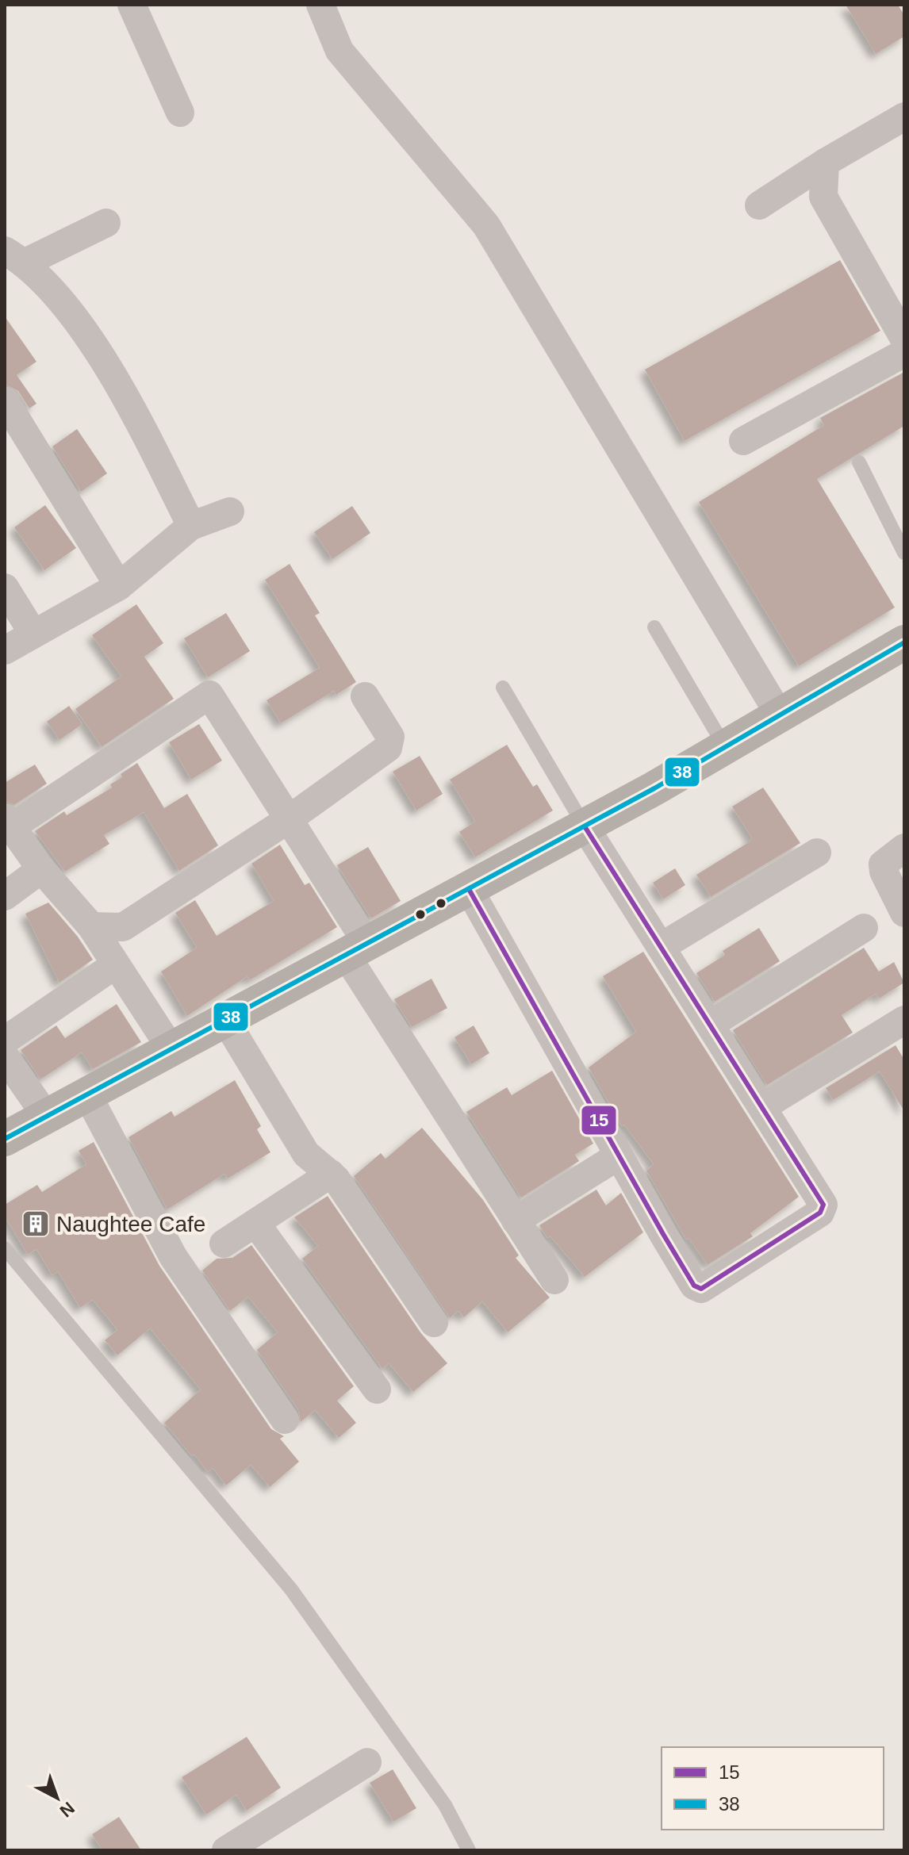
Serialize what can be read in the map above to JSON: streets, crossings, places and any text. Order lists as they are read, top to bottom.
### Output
{
  "places": {
    "building": ["Naughtee Cafe"]
  },
  "lines": ["transit line 38", "transit line 15"],
  "legend": ["15", "38"],
  "north": "bottom right"
}
